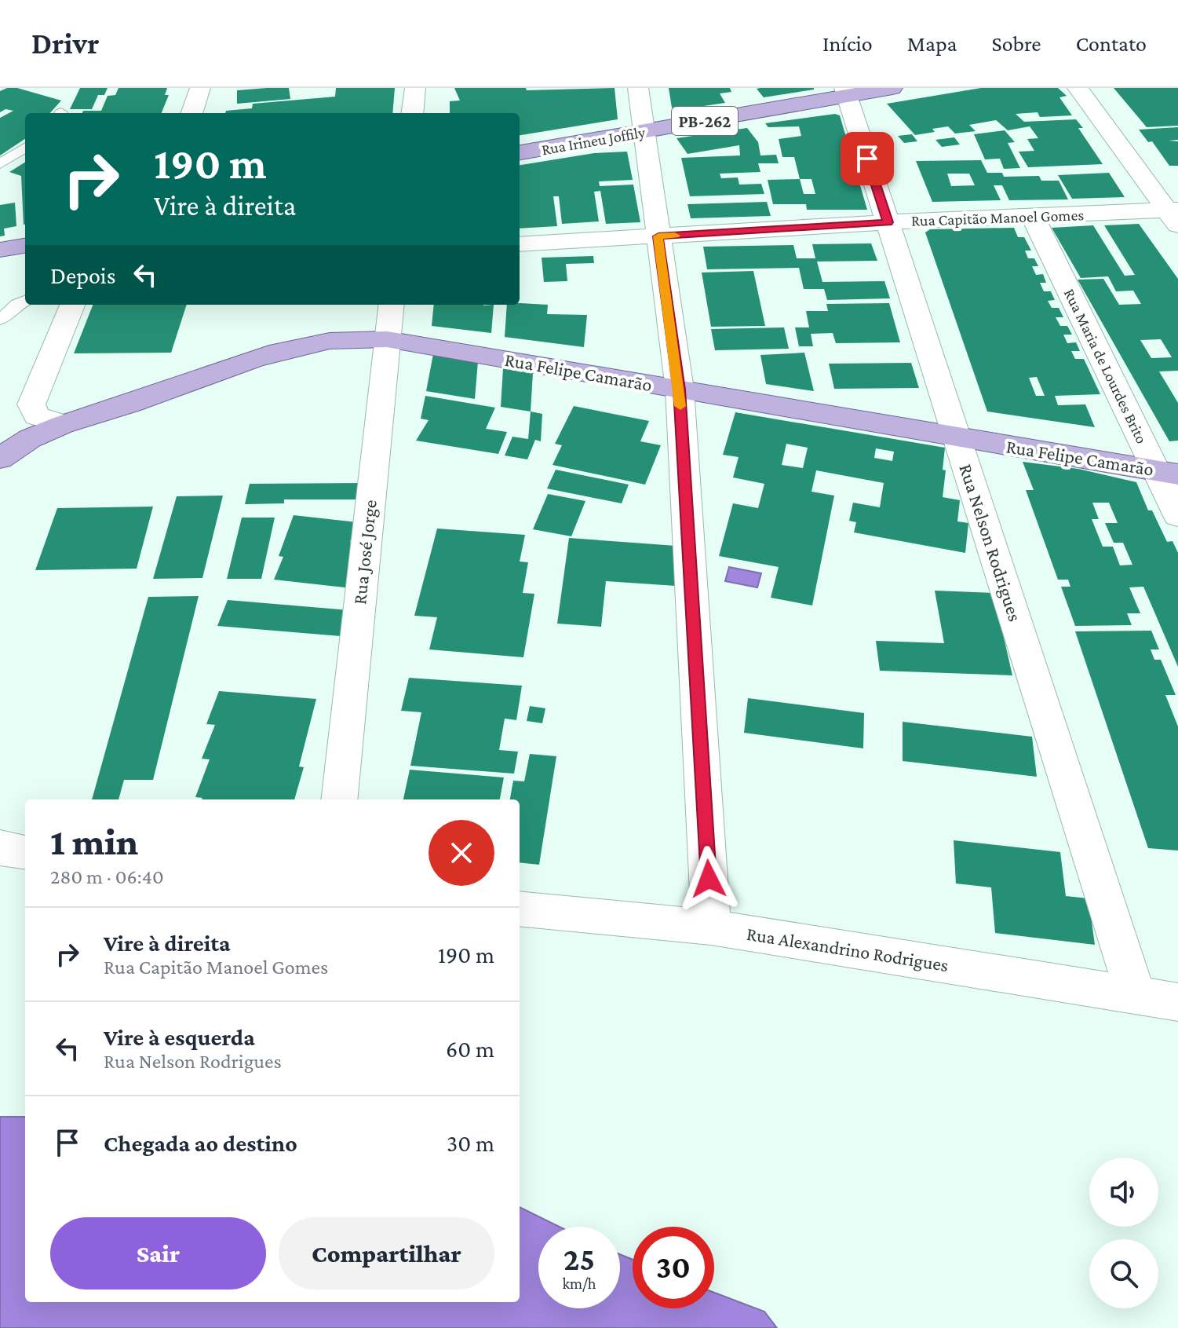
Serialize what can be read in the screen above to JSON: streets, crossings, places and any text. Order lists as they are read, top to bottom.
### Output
{
  "streets": {
    "main road": ["PB-262", "Rua Irineu Joffily", "Rua Felipe Camarão"],
    "street": [
      "Rua Capitão Manoel Gomes",
      "Rua Maria de Lourdes Brito",
      "Rua Nelson Rodrigues",
      "Rua José Jorge",
      "Rua Alexandrino Rodrigues"
    ]
  },
  "crossings": [
    ["Rua Irineu Joffily", "Rua Nelson Rodrigues"],
    ["Rua Capitão Manoel Gomes", "Rua Maria de Lourdes Brito"],
    ["Rua Capitão Manoel Gomes", "Rua Nelson Rodrigues"],
    ["Rua Maria de Lourdes Brito", "Rua Felipe Camarão"],
    ["Rua Felipe Camarão", "Rua Nelson Rodrigues"],
    ["Rua Felipe Camarão", "Rua José Jorge"],
    ["Rua Nelson Rodrigues", "Rua Alexandrino Rodrigues"]
  ],
  "page": {
    "header": "Drivr",
    "nav": [
      "Início",
      "Mapa",
      "Sobre",
      "Contato"
    ],
    "turn": ["190 m", "Vire à direita"],
    "then": "Depois",
    "heading": ["1 min", "280 m · 06:40"],
    "list": [
      {
        "name": "Vire à direita",
        "note": "Rua Capitão Manoel Gomes",
        "value": "190 m"
      },
      {
        "name": "Vire à esquerda",
        "note": "Rua Nelson Rodrigues",
        "value": "60 m"
      },
      {
        "name": "Chegada ao destino",
        "value": "30 m"
      }
    ],
    "buttons": ["Sair", "Compartilhar"],
    "speed": "25 km/h",
    "limit": "30"
  }
}
